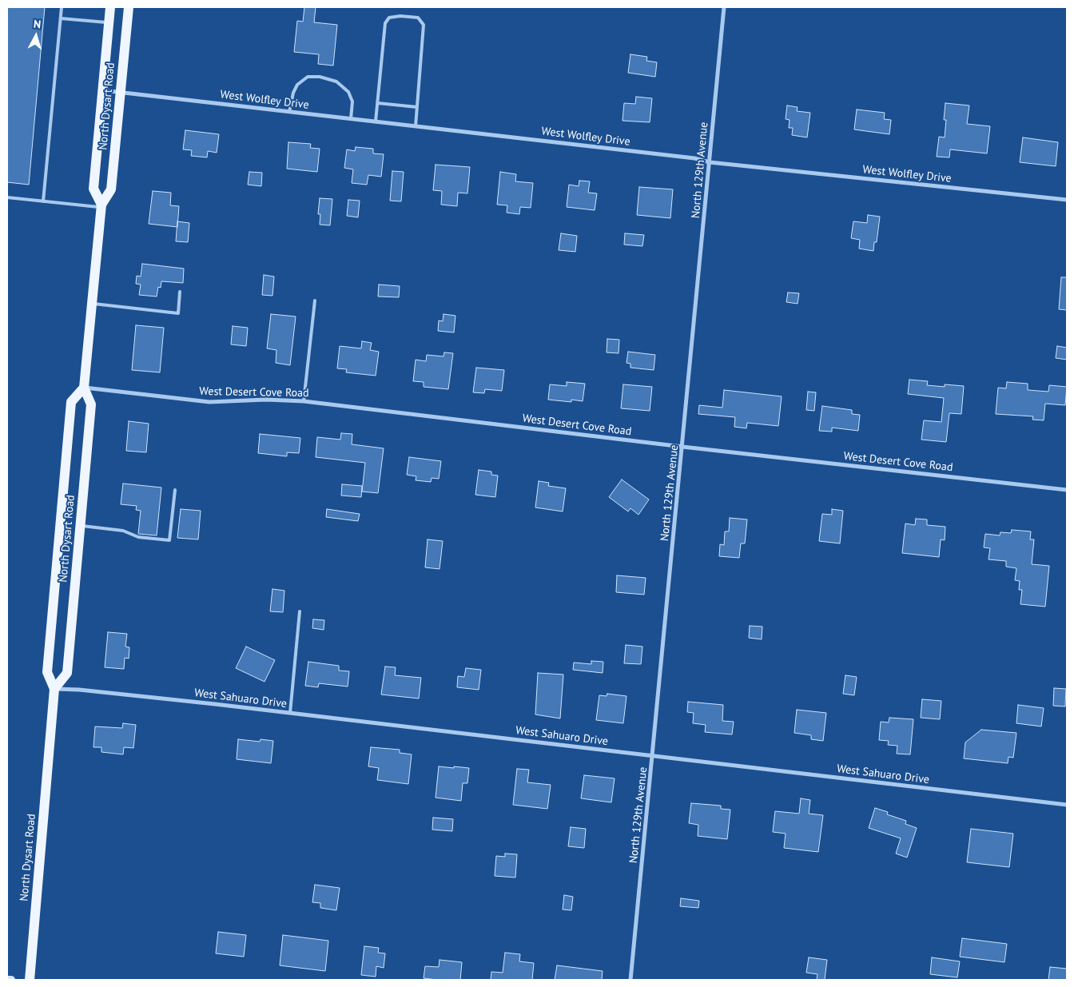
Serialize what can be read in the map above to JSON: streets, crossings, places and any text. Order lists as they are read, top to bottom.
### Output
{
  "streets": {
    "main road": ["North Dysart Road"],
    "street": [
      "West Wolfley Drive",
      "North 129th Avenue",
      "West Desert Cove Road",
      "West Sahuaro Drive"
    ]
  },
  "crossings": [
    ["West Wolfley Drive", "North Dysart Road"],
    ["West Wolfley Drive", "North 129th Avenue"],
    ["North Dysart Road", "West Desert Cove Road"],
    ["North Dysart Road", "West Sahuaro Drive"],
    ["North 129th Avenue", "West Desert Cove Road"],
    ["North 129th Avenue", "West Sahuaro Drive"]
  ],
  "north": "top"
}
